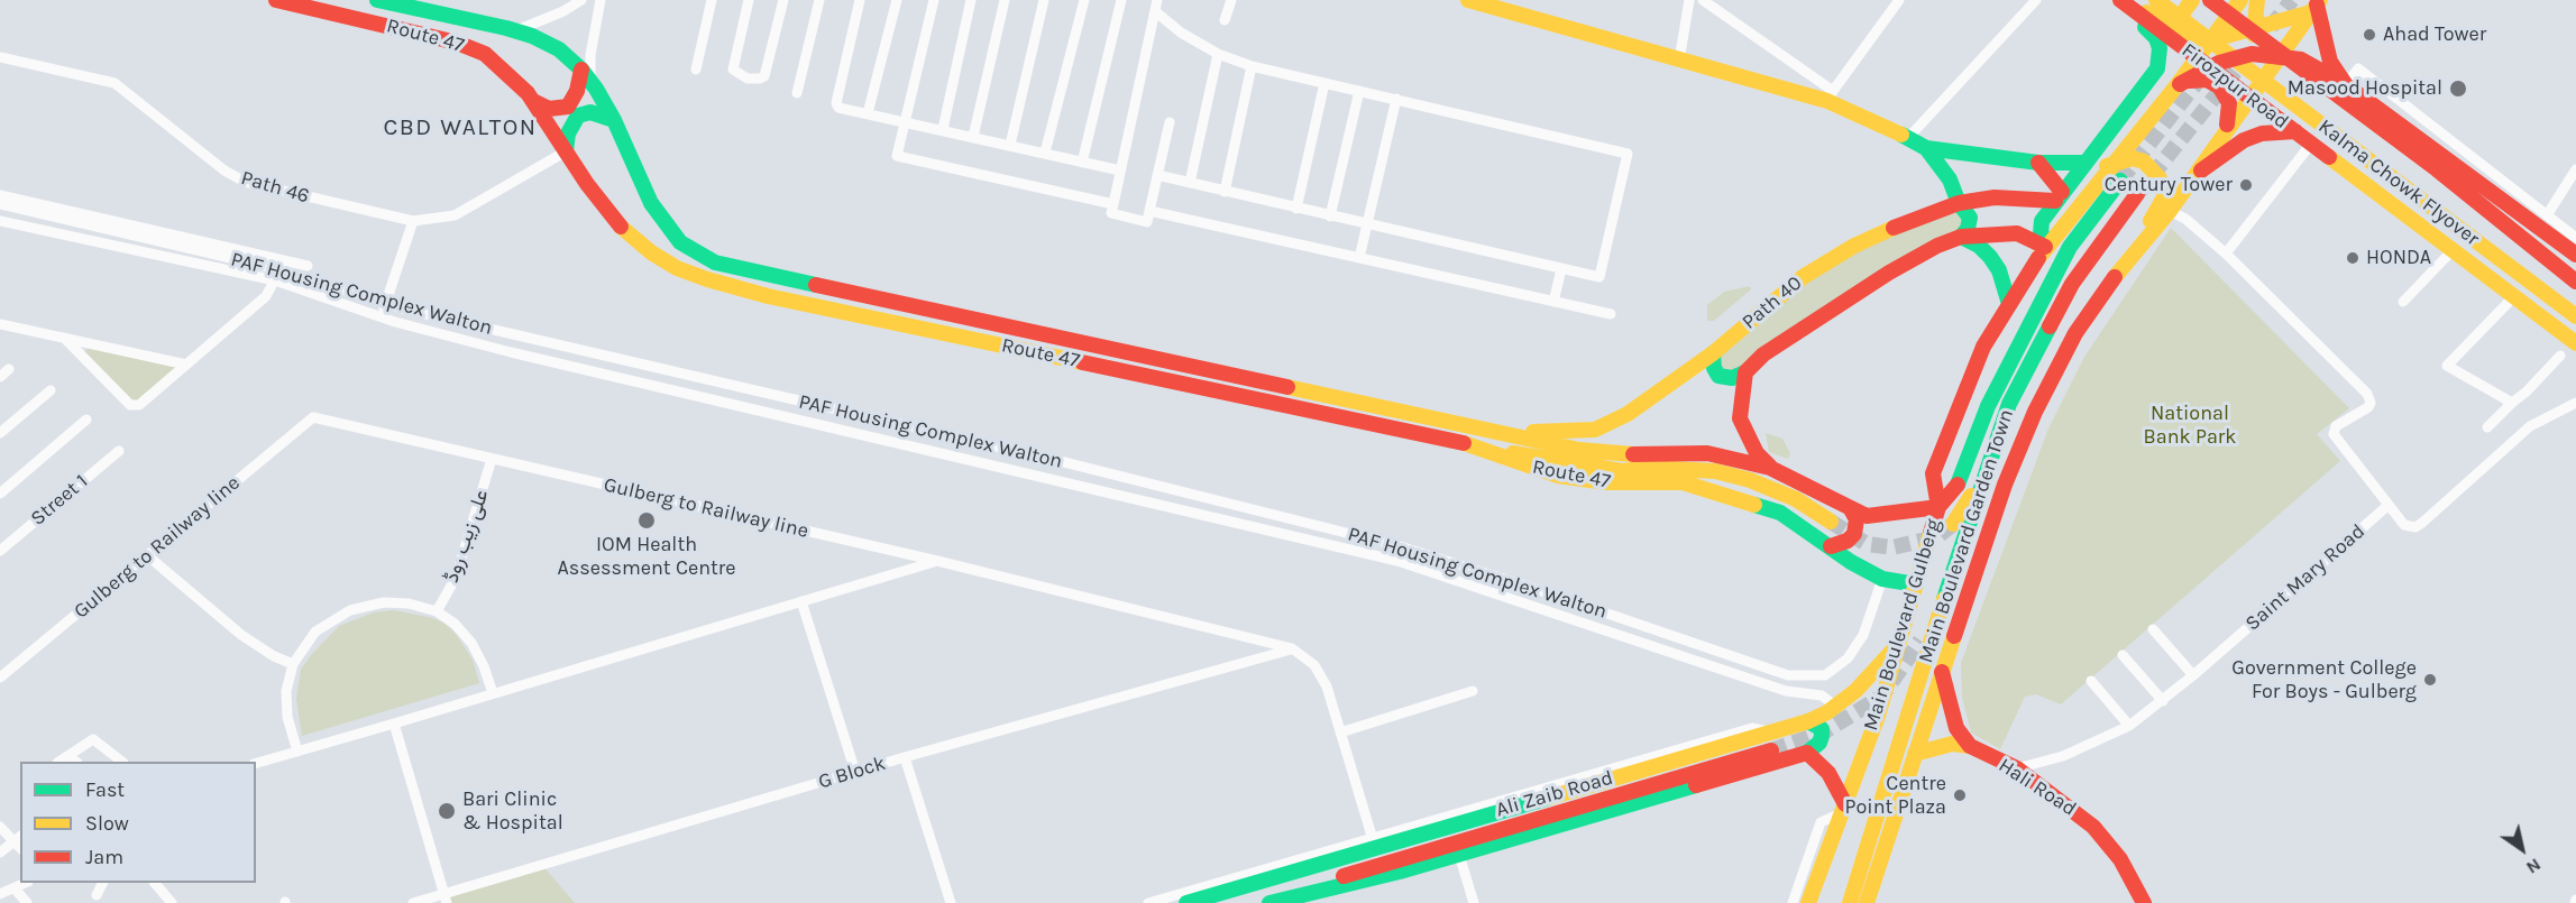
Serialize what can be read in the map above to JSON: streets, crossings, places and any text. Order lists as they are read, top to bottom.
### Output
{
  "streets": {
    "main road": [
      "Route 47",
      "Firozpur Road",
      "Kalma Chowk Flyover",
      "Path 40",
      "Main Boulevard Garden Town",
      "Main Boulevard Gulberg",
      "Hali Road",
      "Ali Zaib Road"
    ],
    "street": [
      "Path 46",
      "PAF Housing Complex Walton",
      "Street 1",
      "Gulberg to Railway line",
      "علی زیب روڈ",
      "Saint Mary Road",
      "G Block"
    ]
  },
  "crossings": [
    ["Route 47", "Path 46"],
    ["Route 47", "PAF Housing Complex Walton"],
    ["Route 47", "Path 40"],
    ["Route 47", "Main Boulevard Garden Town"],
    ["Route 47", "Main Boulevard Gulberg"],
    ["PAF Housing Complex Walton", "Ali Zaib Road"],
    ["Path 40", "Main Boulevard Gulberg"],
    ["Gulberg to Railway line", "علی زیب روڈ"],
    ["Gulberg to Railway line", "G Block"],
    ["Main Boulevard Garden Town", "Main Boulevard Gulberg"],
    ["Saint Mary Road", "Hali Road"],
    ["Main Boulevard Gulberg", "Ali Zaib Road"]
  ],
  "districts": ["CBD WALTON"],
  "parks": ["National Bank Park"],
  "places": [
    "Ahad Tower",
    "Masood Hospital",
    "Century Tower",
    "HONDA",
    "IOM Health Assessment Centre",
    "Government College For Boys - Gulberg",
    "Centre Point Plaza",
    "Bari Clinic & Hospital"
  ],
  "legend": ["Fast", "Slow", "Jam"],
  "north": "bottom right"
}
